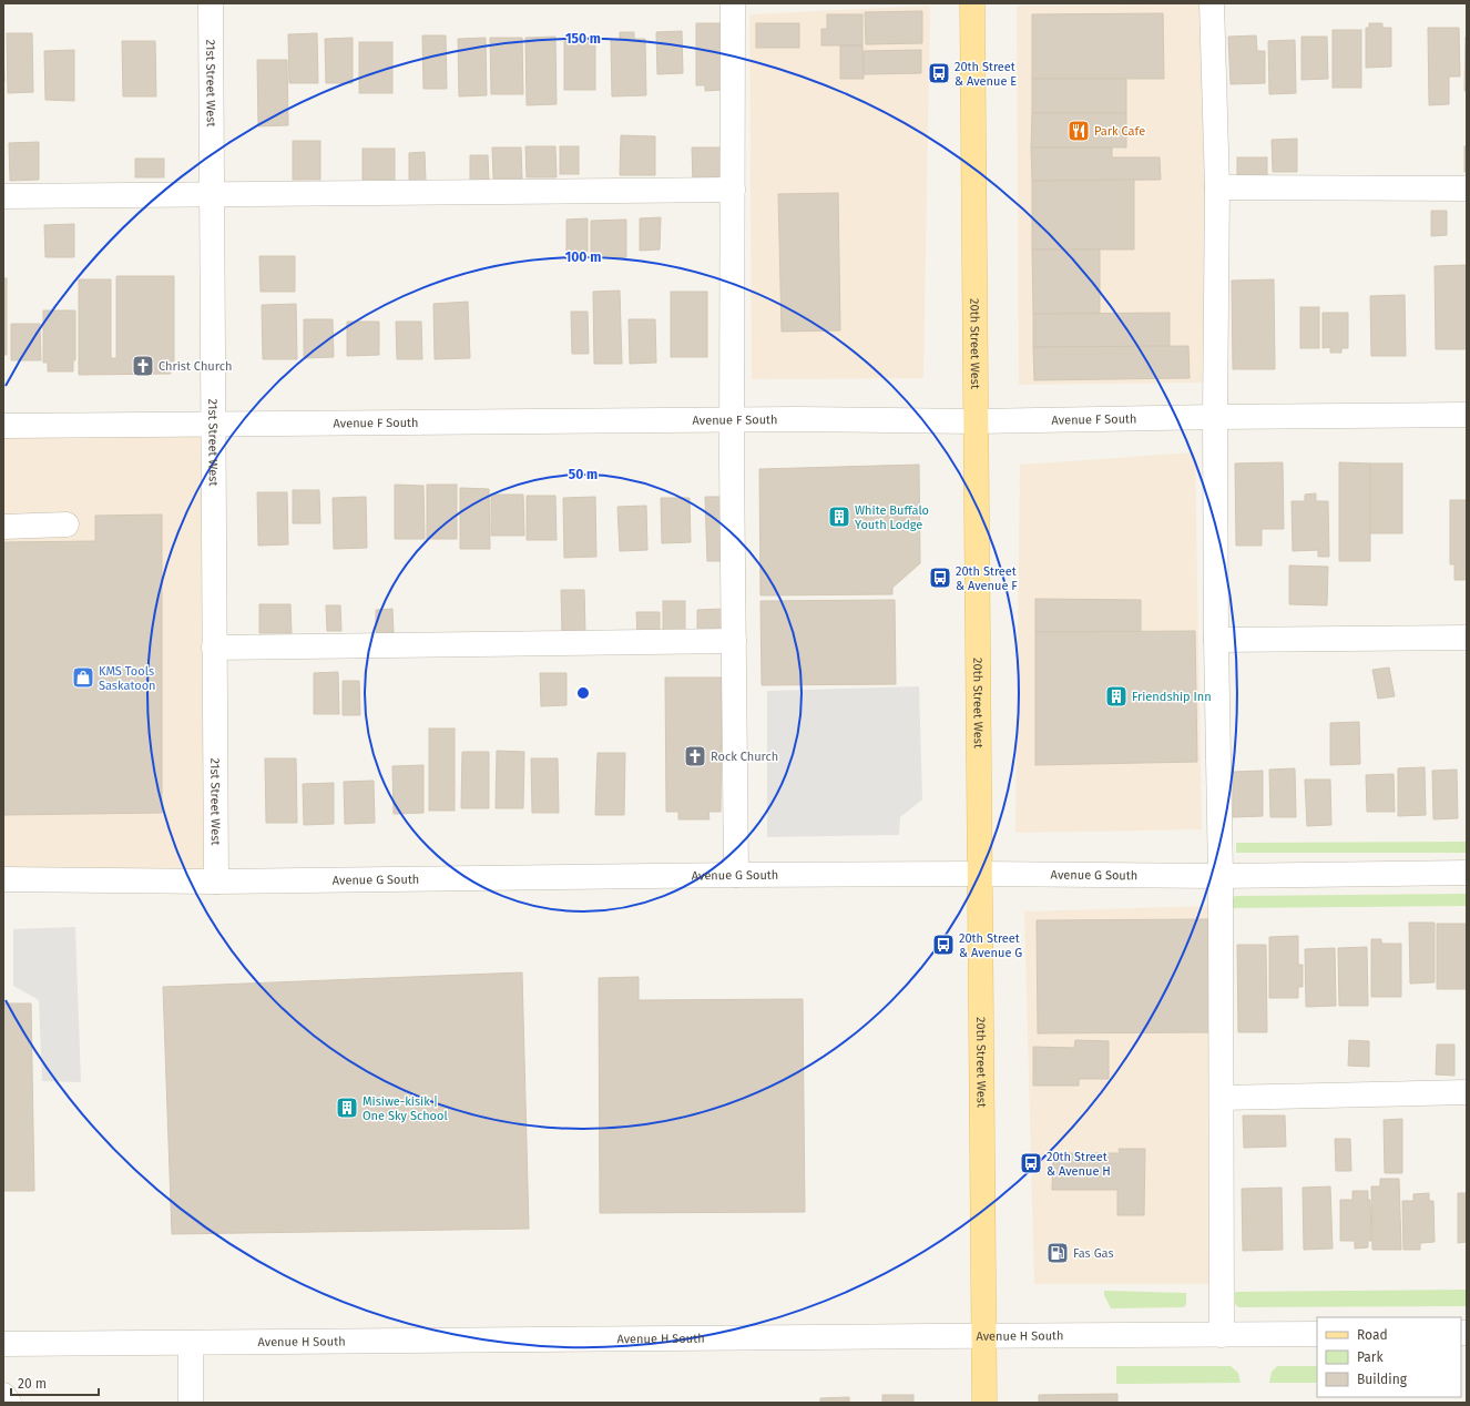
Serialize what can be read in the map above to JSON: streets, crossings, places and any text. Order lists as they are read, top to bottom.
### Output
{
  "streets": {
    "main road": ["20th Street West"],
    "street": [
      "21st Street West",
      "Avenue F South",
      "Avenue G South",
      "Avenue H South"
    ]
  },
  "crossings": [
    ["21st Street West", "Avenue F South"],
    ["21st Street West", "Avenue G South"],
    ["20th Street West", "Avenue F South"],
    ["20th Street West", "Avenue G South"],
    ["20th Street West", "Avenue H South"]
  ],
  "places": {
    "bus stop": [
      "20th Street & Avenue E",
      "20th Street & Avenue F",
      "20th Street & Avenue G",
      "20th Street & Avenue H"
    ],
    "restaurant": ["Park Cafe"],
    "church": ["Christ Church", "Rock Church"],
    "building": ["White Buffalo Youth Lodge", "Friendship Inn", "Misiwe-kisik | One Sky School"],
    "shop": ["KMS Tools Saskatoon"],
    "fuel station": ["Fas Gas"]
  },
  "legend": ["Road", "Park", "Building"],
  "scale_bar": "20 m",
  "rings": ["150 m", "100 m", "50 m"]
}
